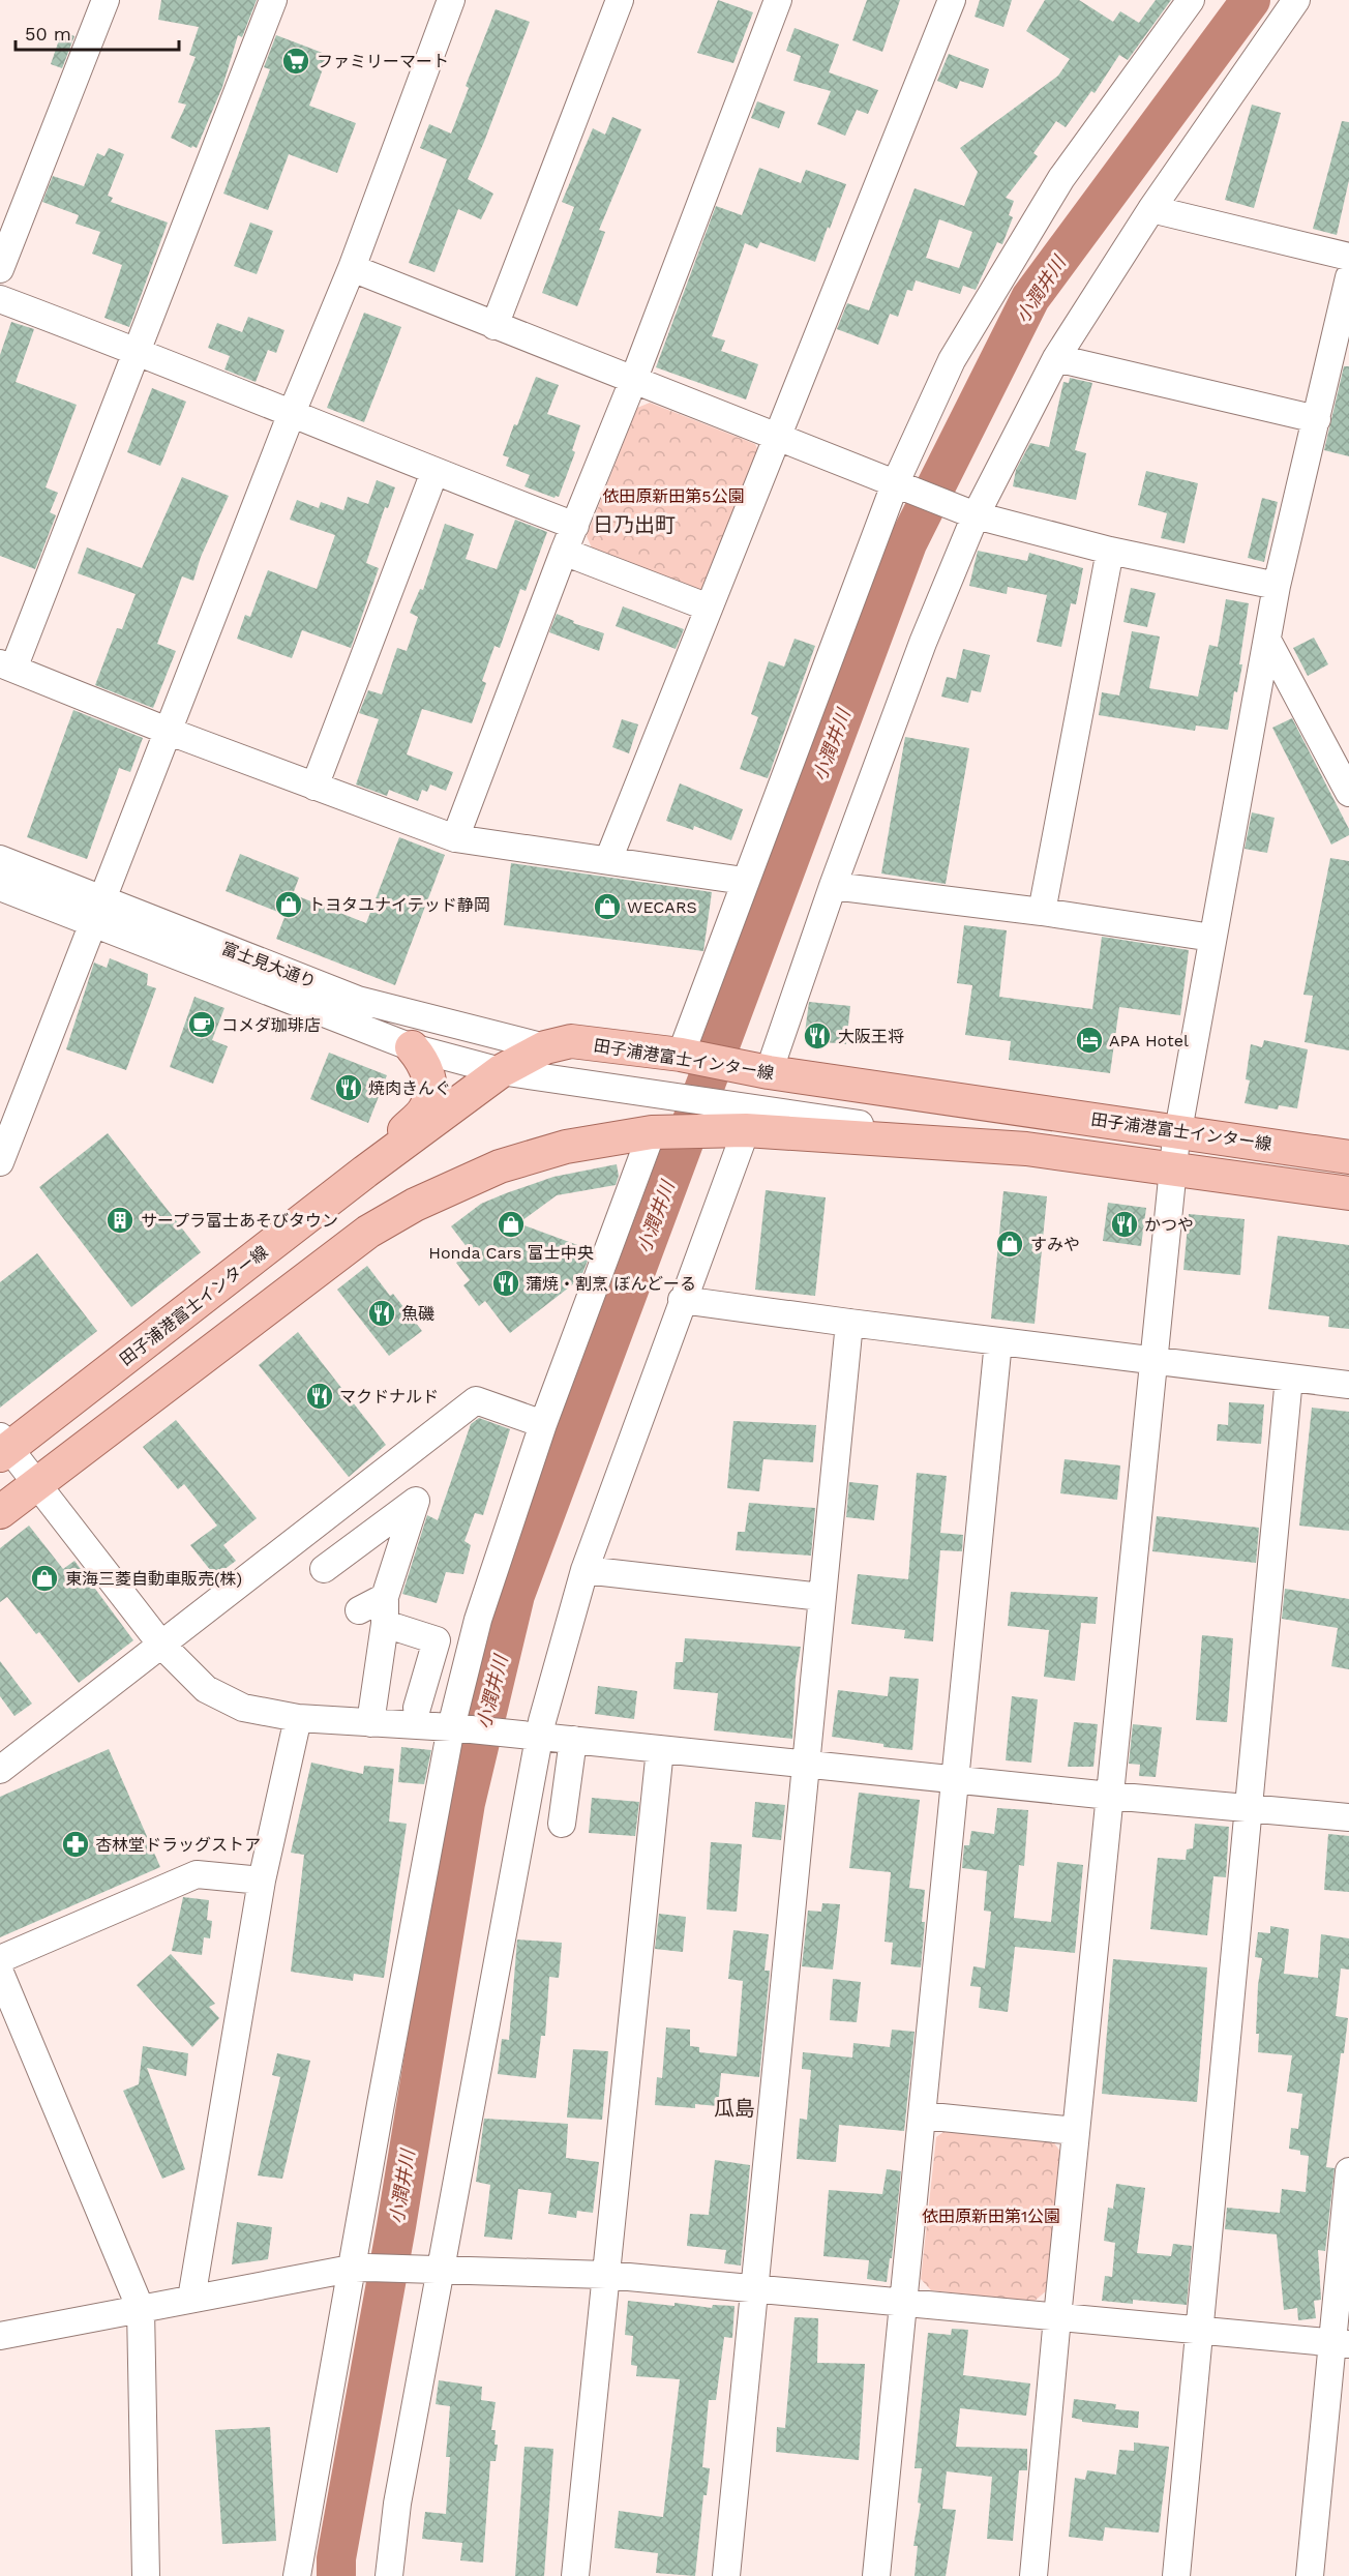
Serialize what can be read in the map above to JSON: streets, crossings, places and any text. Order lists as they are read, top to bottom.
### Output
{
  "streets": {
    "main road": ["田子浦港富士インター線"],
    "street": ["富士見大通り"]
  },
  "crossings": [
    ["富士見大通り", "田子浦港富士インター線"]
  ],
  "districts": ["日乃出町", "瓜島"],
  "water": ["小潤井川"],
  "parks": ["依田原新田第5公園", "依田原新田第1公園"],
  "places": {
    "supermarket": ["ファミリーマート"],
    "shop": [
      "トヨタユナイテッド静岡",
      "WECARS",
      "Honda Cars 富士中央",
      "すみや",
      "東海三菱自動車販売(株)"
    ],
    "cafe": ["コメダ珈琲店"],
    "restaurant": [
      "大阪王将",
      "焼肉きんぐ",
      "かつや",
      "蒲焼・割烹 ぼんどーる",
      "魚磯",
      "マクドナルド"
    ],
    "hotel": ["APA Hotel"],
    "building": ["サープラ富士あそびタウン"],
    "pharmacy": ["杏林堂ドラッグストア"]
  },
  "scale_bar": "50 m"
}
